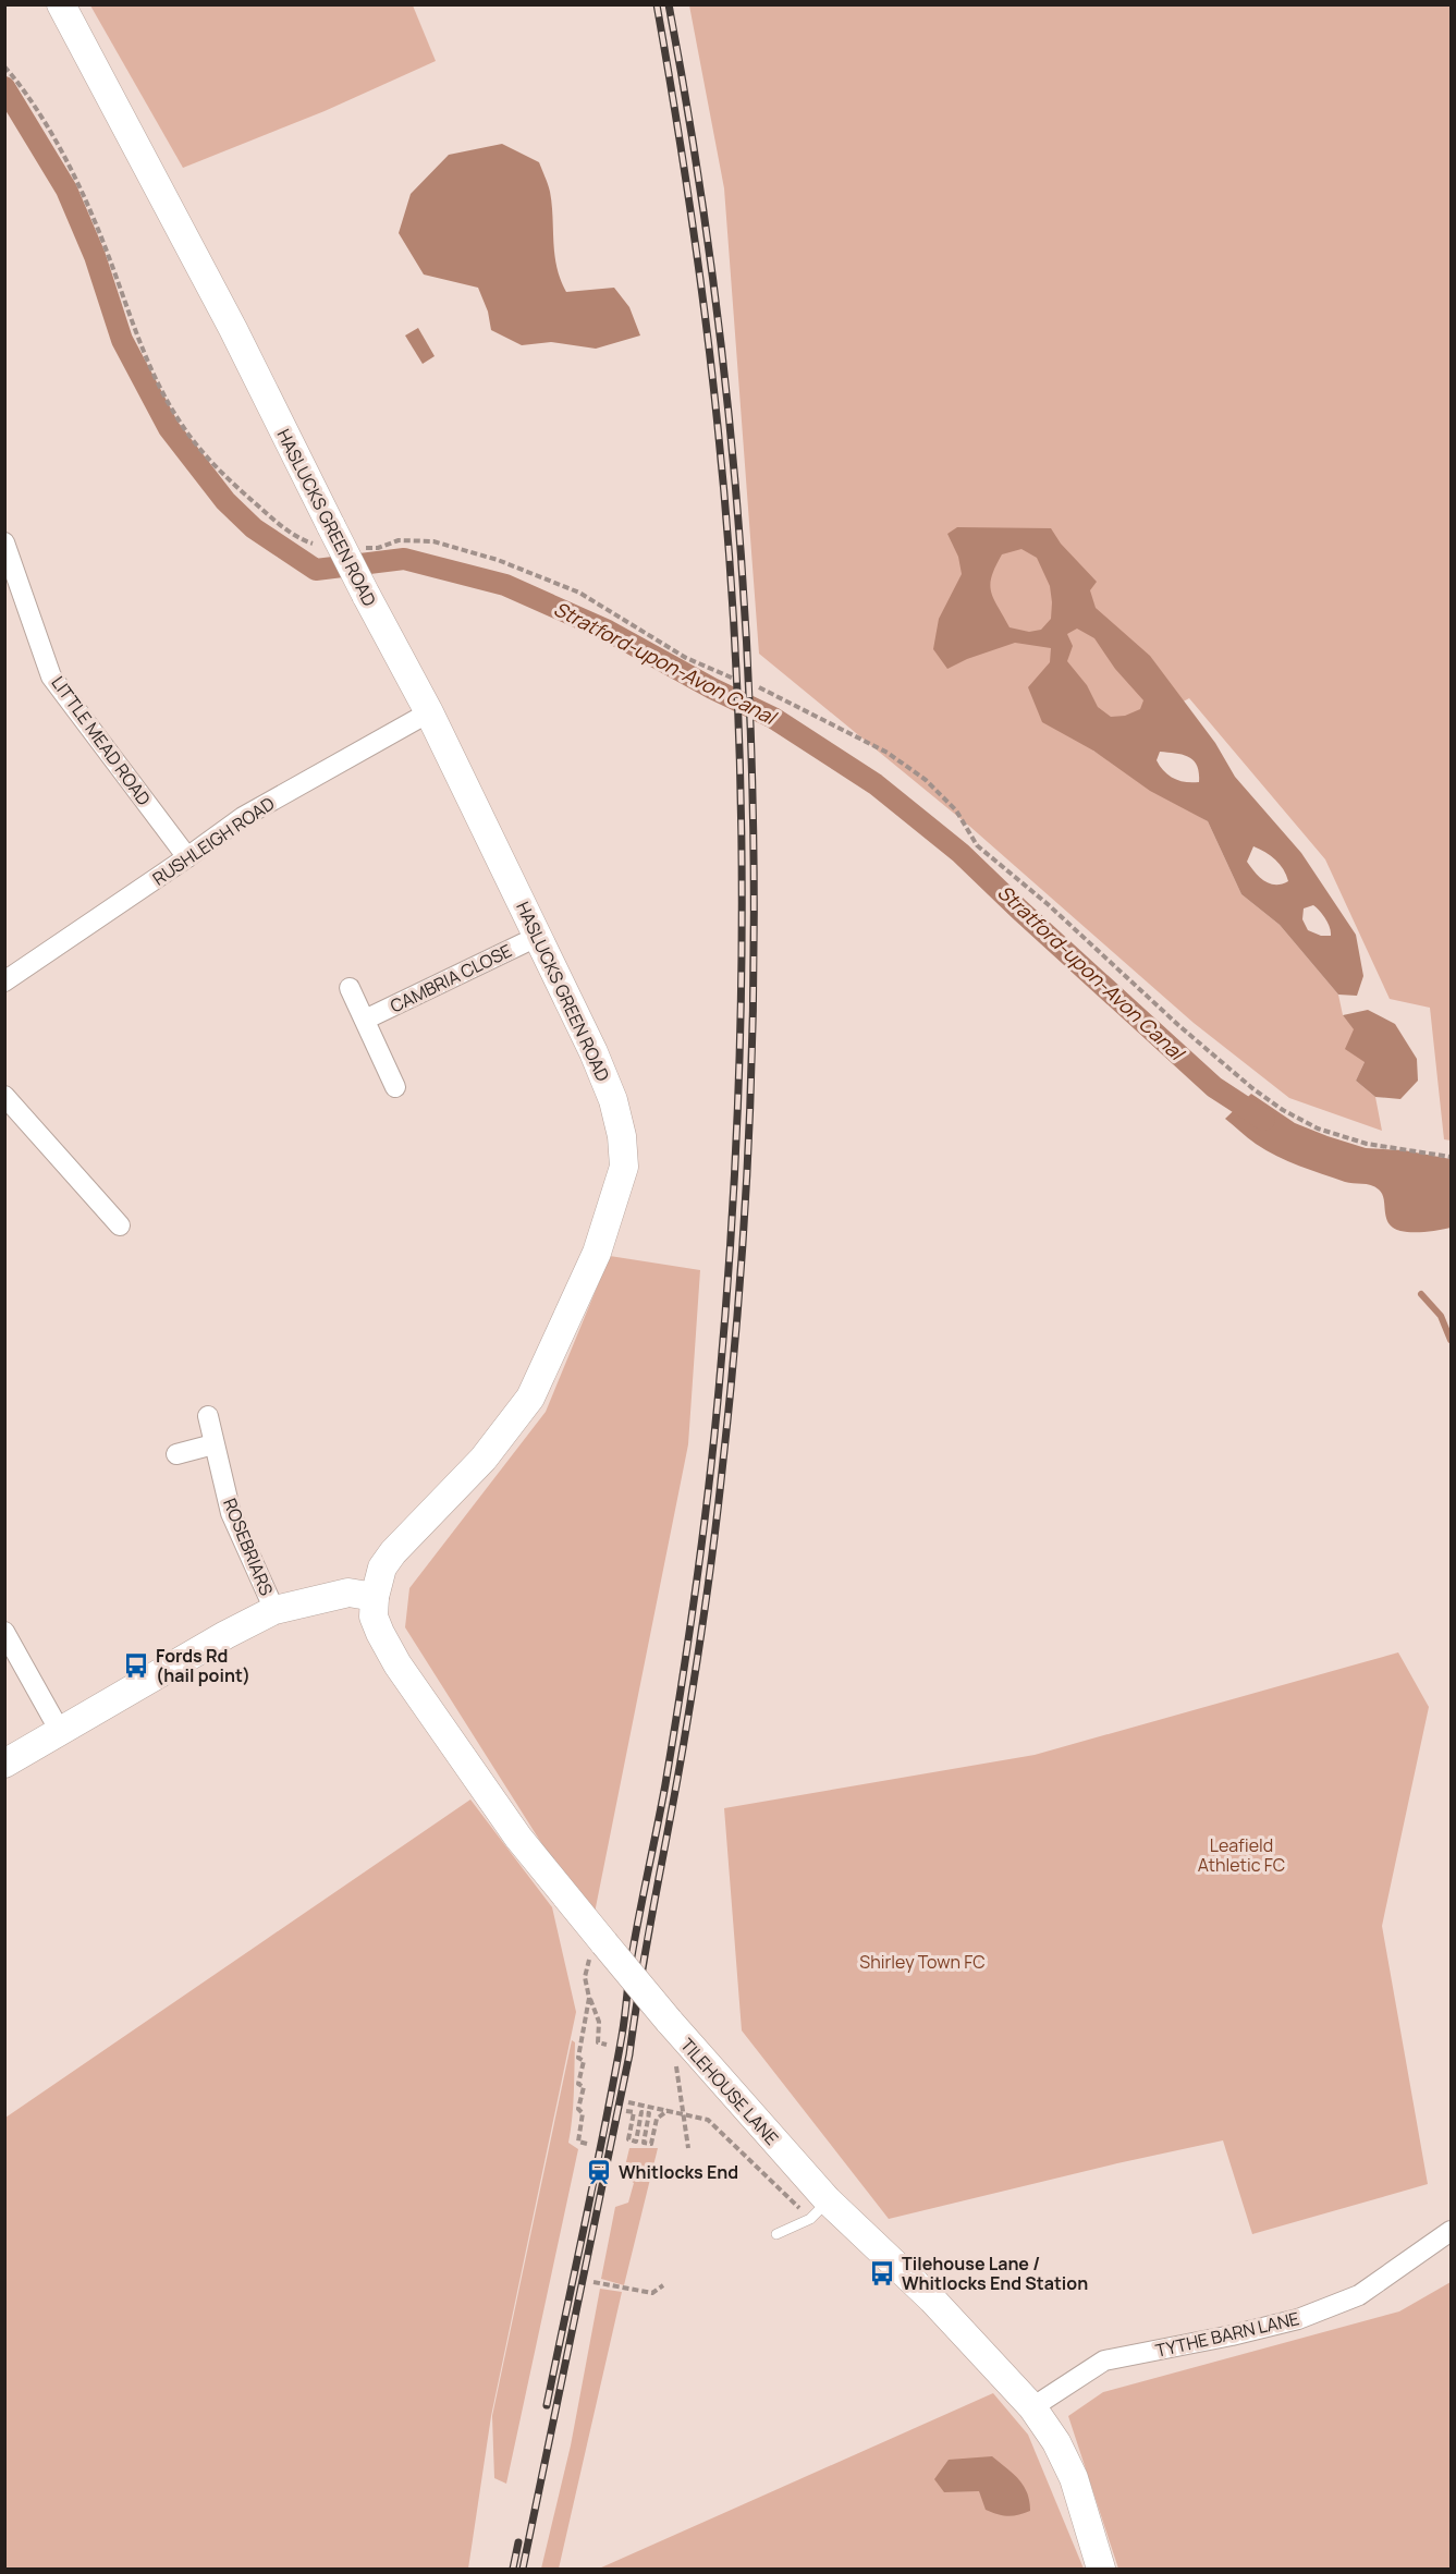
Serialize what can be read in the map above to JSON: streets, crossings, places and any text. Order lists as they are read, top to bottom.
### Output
{
  "streets": {
    "street": [
      "HASLUCKS GREEN ROAD",
      "LITTLE MEAD ROAD",
      "RUSHLEIGH ROAD",
      "CAMBRIA CLOSE",
      "ROSEBRIARS",
      "TILEHOUSE LANE",
      "TYTHE BARN LANE"
    ]
  },
  "crossings": [
    ["HASLUCKS GREEN ROAD", "RUSHLEIGH ROAD"],
    ["HASLUCKS GREEN ROAD", "CAMBRIA CLOSE"],
    ["HASLUCKS GREEN ROAD", "TILEHOUSE LANE"],
    ["LITTLE MEAD ROAD", "RUSHLEIGH ROAD"],
    ["TILEHOUSE LANE", "TYTHE BARN LANE"]
  ],
  "water": ["Stratford-upon-Avon Canal"],
  "parks": ["Leafield Athletic FC", "Shirley Town FC"],
  "places": {
    "bus stop": ["Fords Rd (hail point)", "Tilehouse Lane / Whitlocks End Station"],
    "station": ["Whitlocks End"]
  }
}
